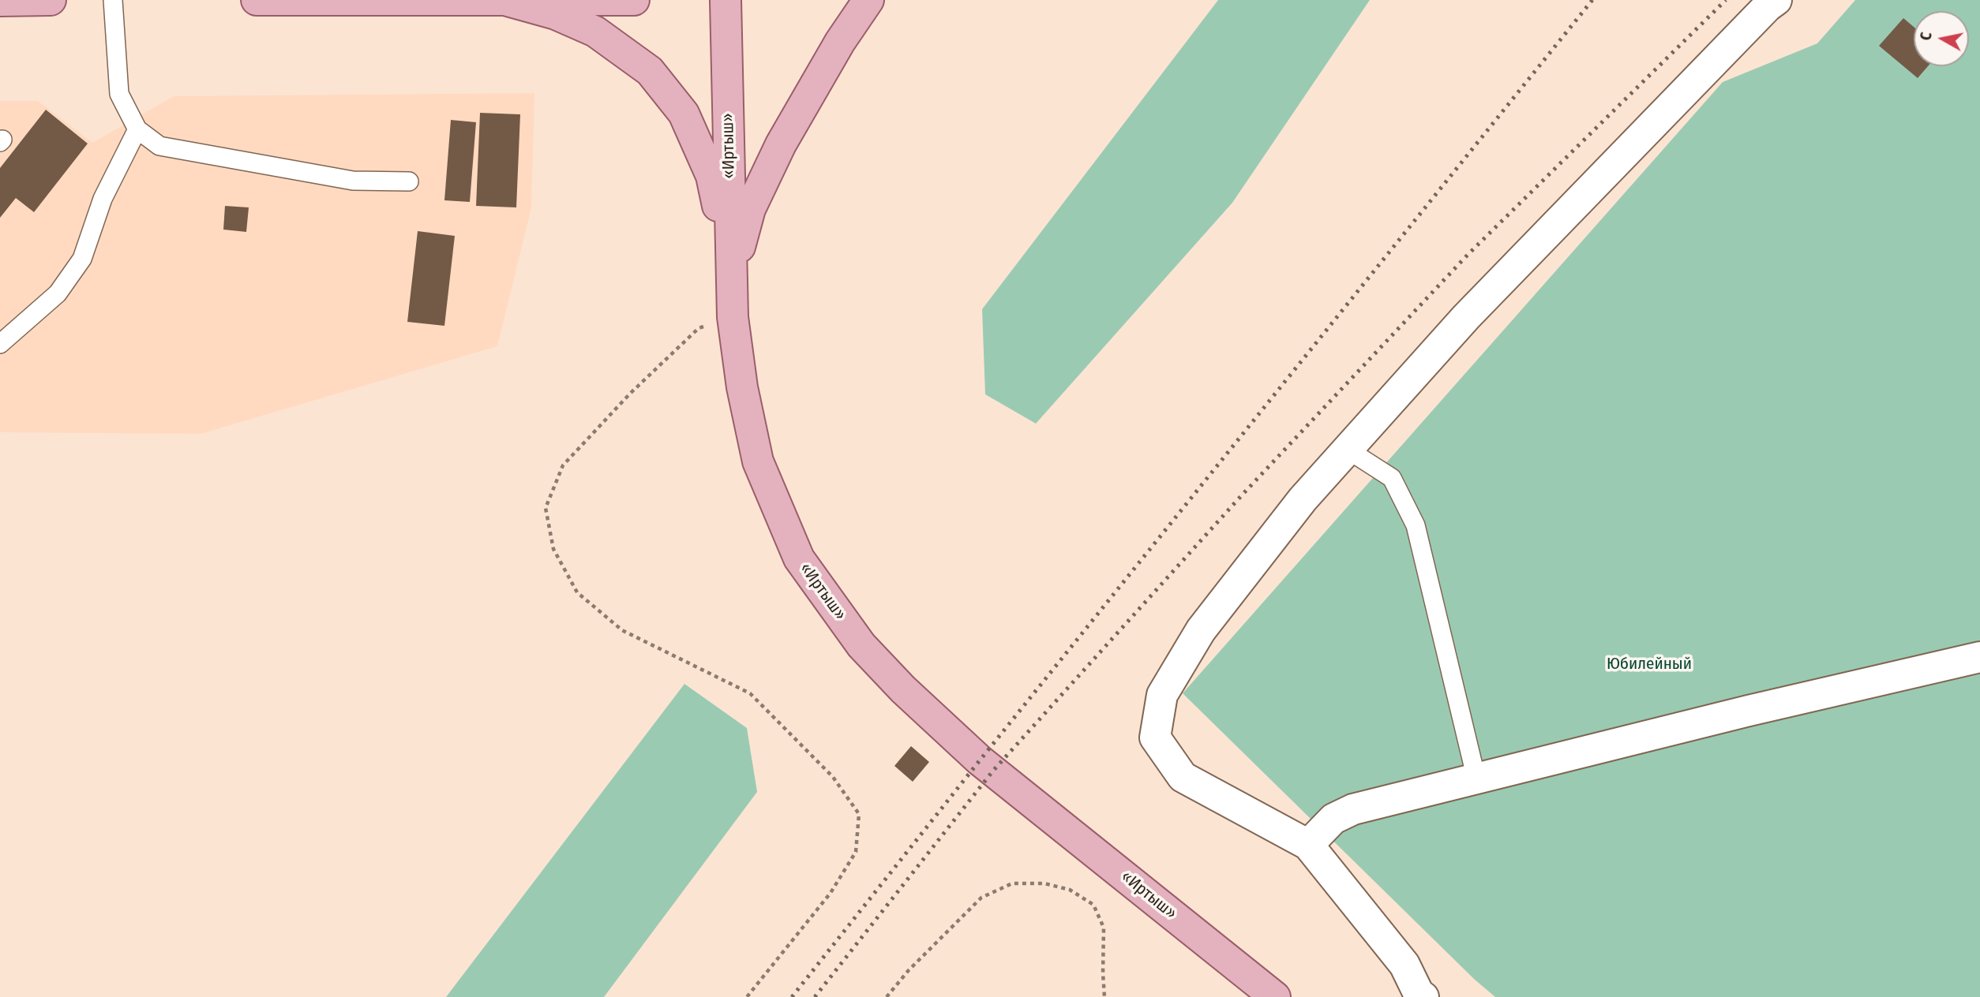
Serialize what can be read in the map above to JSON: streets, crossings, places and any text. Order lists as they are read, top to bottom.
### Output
{
  "streets": {
    "main road": ["«Иртыш»"]
  },
  "parks": ["Юбилейный"],
  "north": "left"
}
